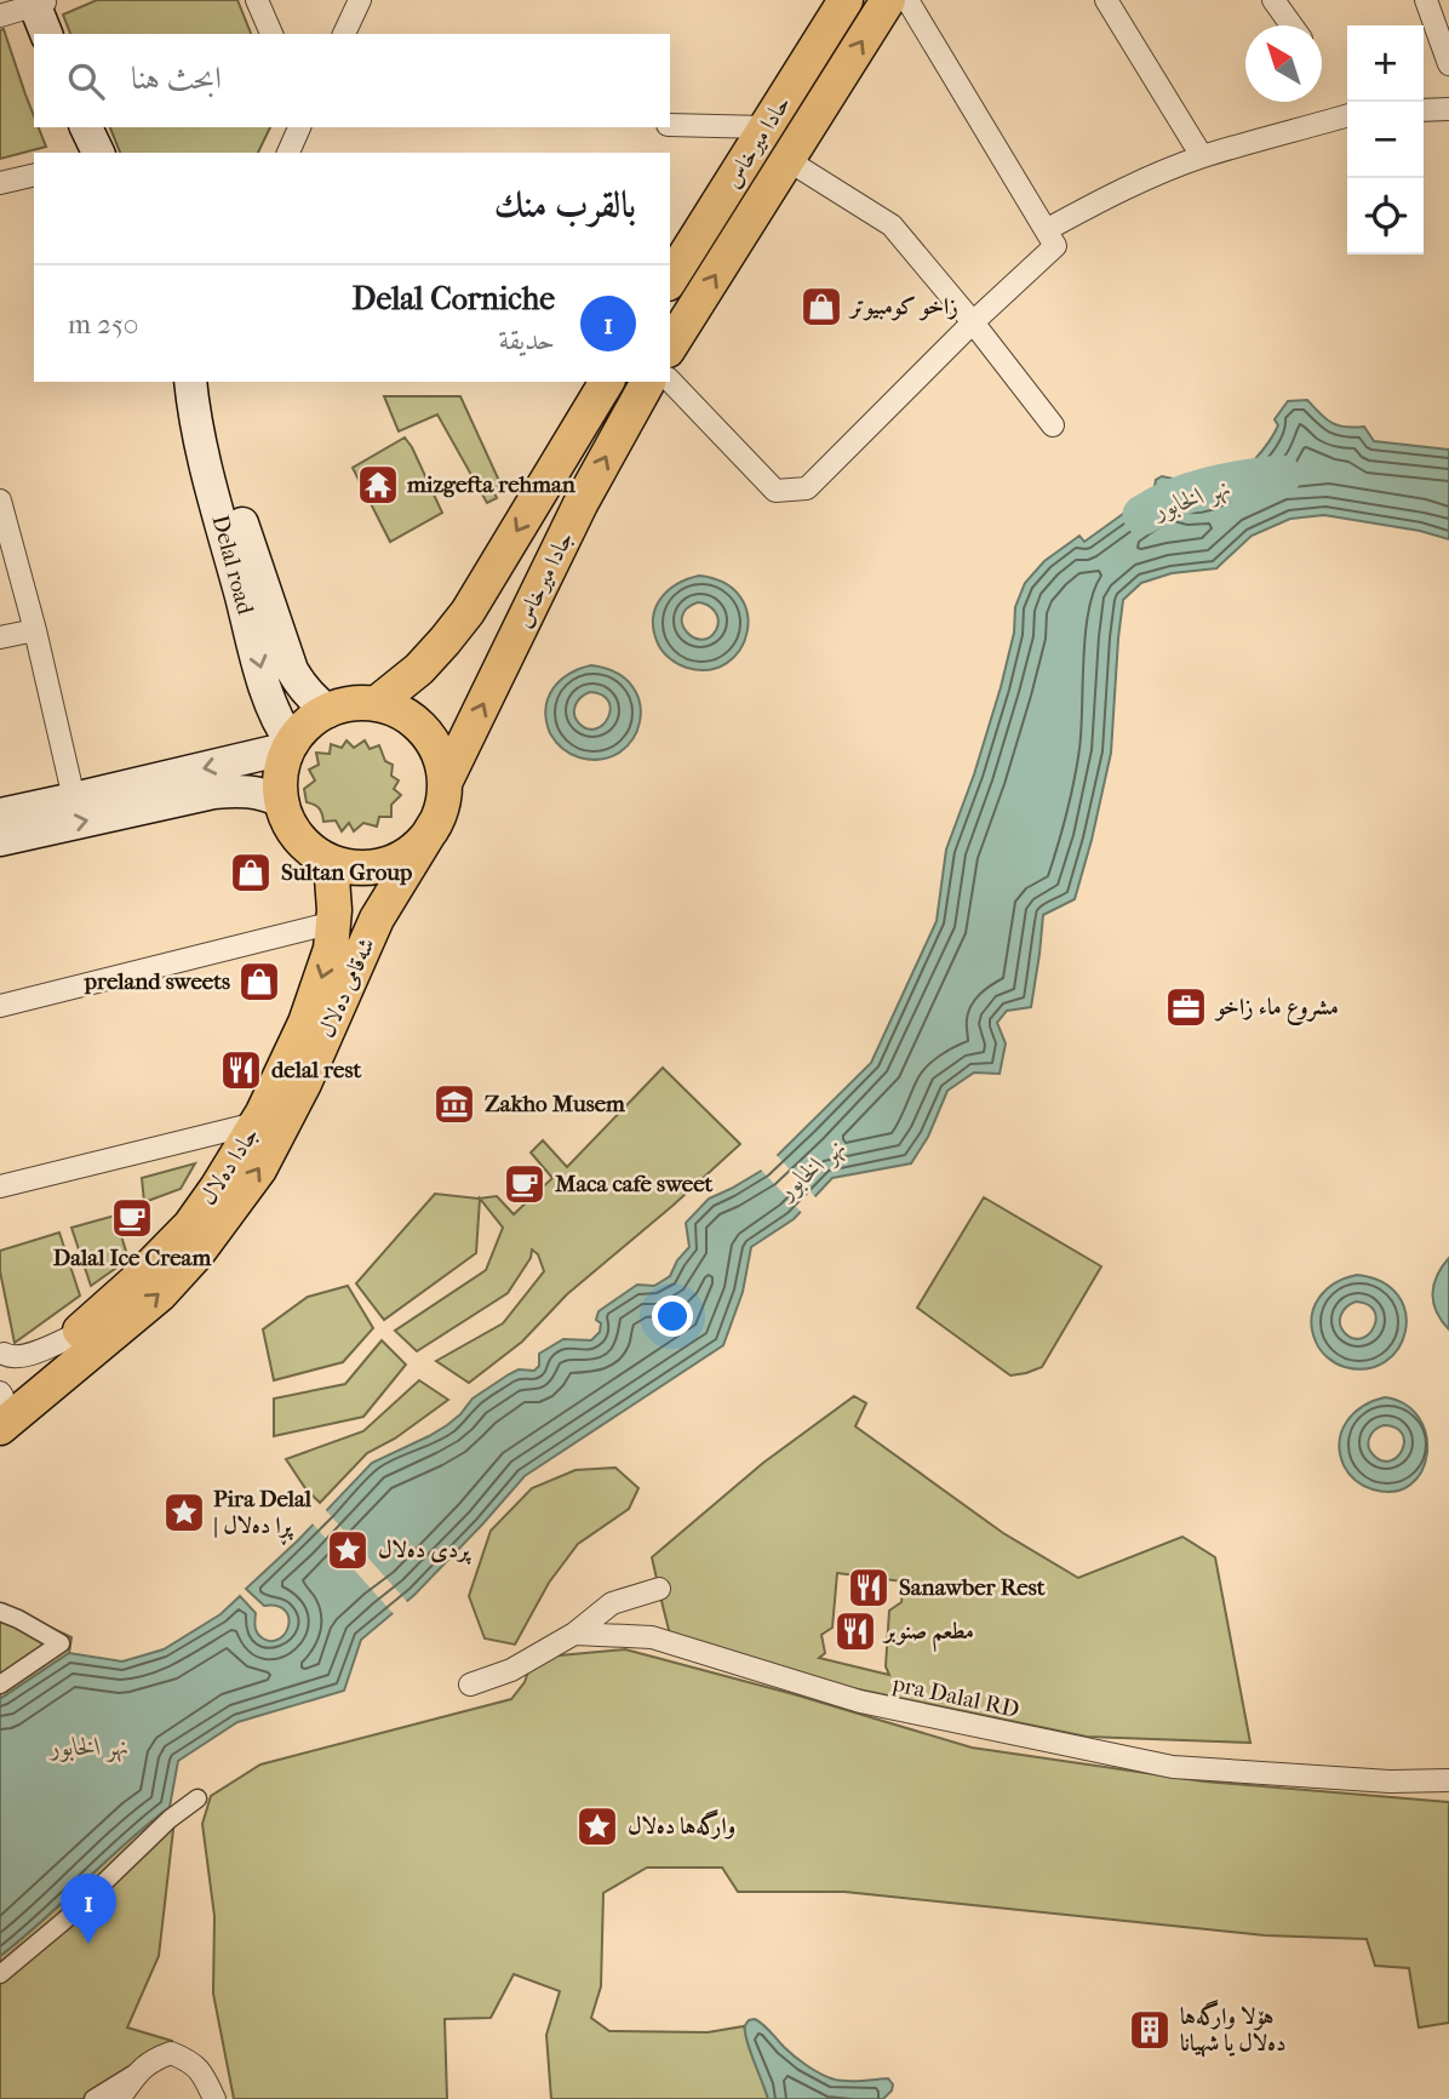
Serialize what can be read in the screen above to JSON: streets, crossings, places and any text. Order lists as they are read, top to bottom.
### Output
{
  "streets": {
    "main road": [
      "حادا ميرخاس",
      "Delal road",
      "جادا ميرخاس",
      "شەقامی دەلال",
      "جادا دەلال"
    ],
    "street": ["pra Dalal RD"]
  },
  "crossings": [
    ["Delal road", "جادا ميرخاس"],
    ["Delal road", "شەقامی دەلال"],
    ["Delal road", "جادا دەلال"],
    ["جادا ميرخاس", "شەقامی دەلال"],
    ["جادا ميرخاس", "جادا دەلال"],
    ["شەقامی دەلال", "جادا دەلال"]
  ],
  "one_way": ["شەقامی دەلال"],
  "water": ["نهر الخابور"],
  "places": {
    "shop": ["زاخو كومبيوتر", "Sultan Group", "preland sweets"],
    "temple": ["mizgefta rehman"],
    "office": ["مشروع ماء زاخو"],
    "restaurant": ["delal rest", "Sanawber Rest", "مطعم صنوبر"],
    "museum": ["Zakho Musem"],
    "cafe": ["Maca cafe sweet", "Dalal Ice Cream"],
    "place": ["Pira Delal | پڕا دەلال", "پردی دەلال", "وارگەها دەلال"],
    "building": ["هۆلا وارگەها دەلال یا شهیانا"]
  },
  "north": "top left",
  "page": {
    "map_buttons": ["+", "−"],
    "search": "ابحث هنا",
    "heading": "بالقرب منك",
    "list": [
      {
        "mark": "1",
        "name": "Delal Corniche",
        "note": "حديقة",
        "value": "250 m"
      }
    ],
    "pins": "1"
  }
}
